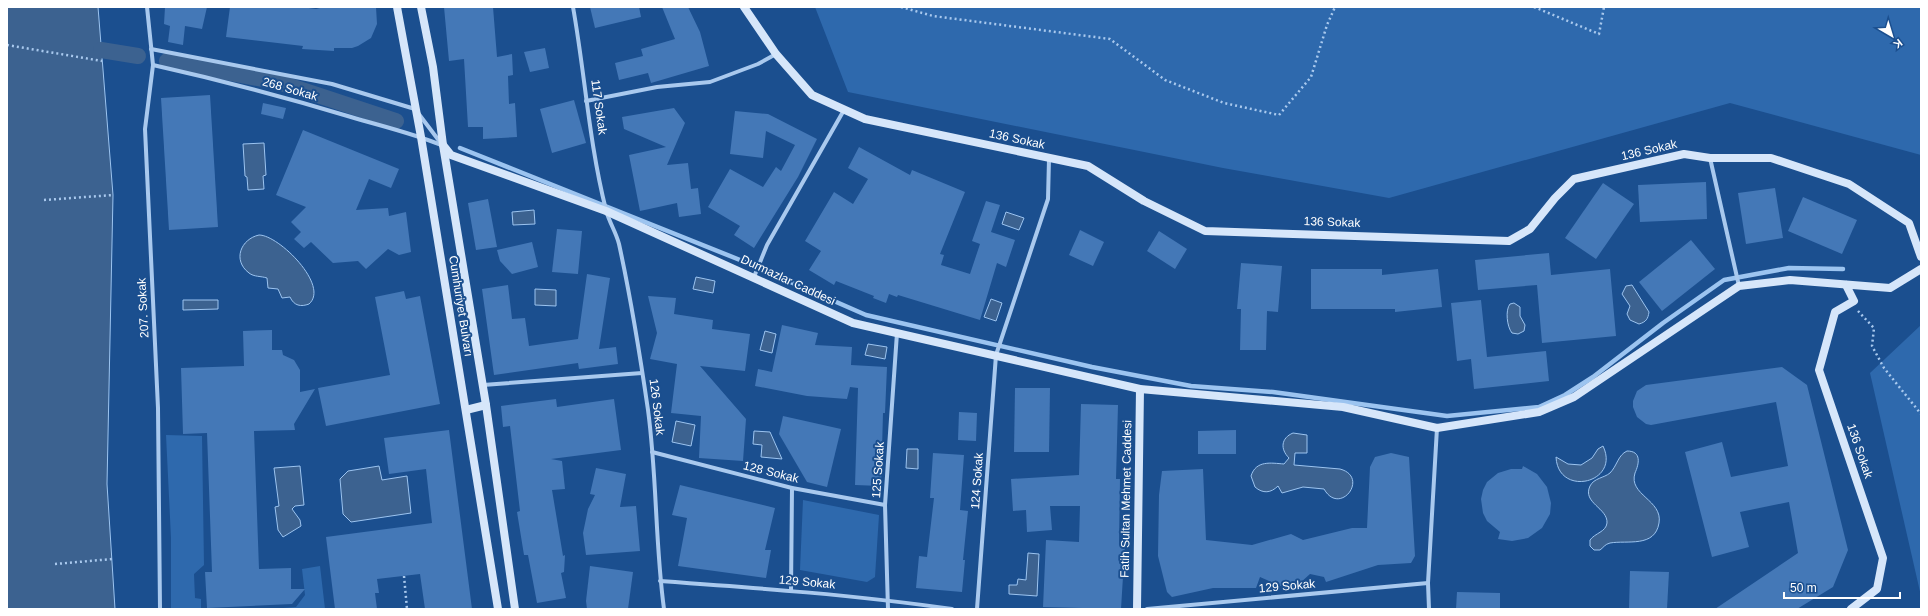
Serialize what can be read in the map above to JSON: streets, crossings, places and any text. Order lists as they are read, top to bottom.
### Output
{
  "streets": {
    "street": [
      "268 Sokak",
      "117 Sokak",
      "136 Sokak",
      "Durmazlar Caddesi",
      "Cumhuriyet Bulvarı",
      "207. Sokak",
      "126 Sokak",
      "125 Sokak",
      "128 Sokak",
      "124 Sokak",
      "Fatih Sultan Mehmet Caddesi",
      "129 Sokak"
    ]
  },
  "crossings": [
    ["268 Sokak", "Durmazlar Caddesi"],
    ["268 Sokak", "Cumhuriyet Bulvarı"],
    ["268 Sokak", "207. Sokak"],
    ["117 Sokak", "Durmazlar Caddesi"],
    ["117 Sokak", "126 Sokak"],
    ["136 Sokak", "124 Sokak"],
    ["Durmazlar Caddesi", "Cumhuriyet Bulvarı"],
    ["Durmazlar Caddesi", "126 Sokak"],
    ["Durmazlar Caddesi", "125 Sokak"],
    ["Durmazlar Caddesi", "124 Sokak"],
    ["Durmazlar Caddesi", "Fatih Sultan Mehmet Caddesi"],
    ["126 Sokak", "128 Sokak"],
    ["126 Sokak", "129 Sokak"],
    ["125 Sokak", "128 Sokak"],
    ["125 Sokak", "129 Sokak"]
  ],
  "scale_bar": "50 m",
  "north": "bottom right"
}
